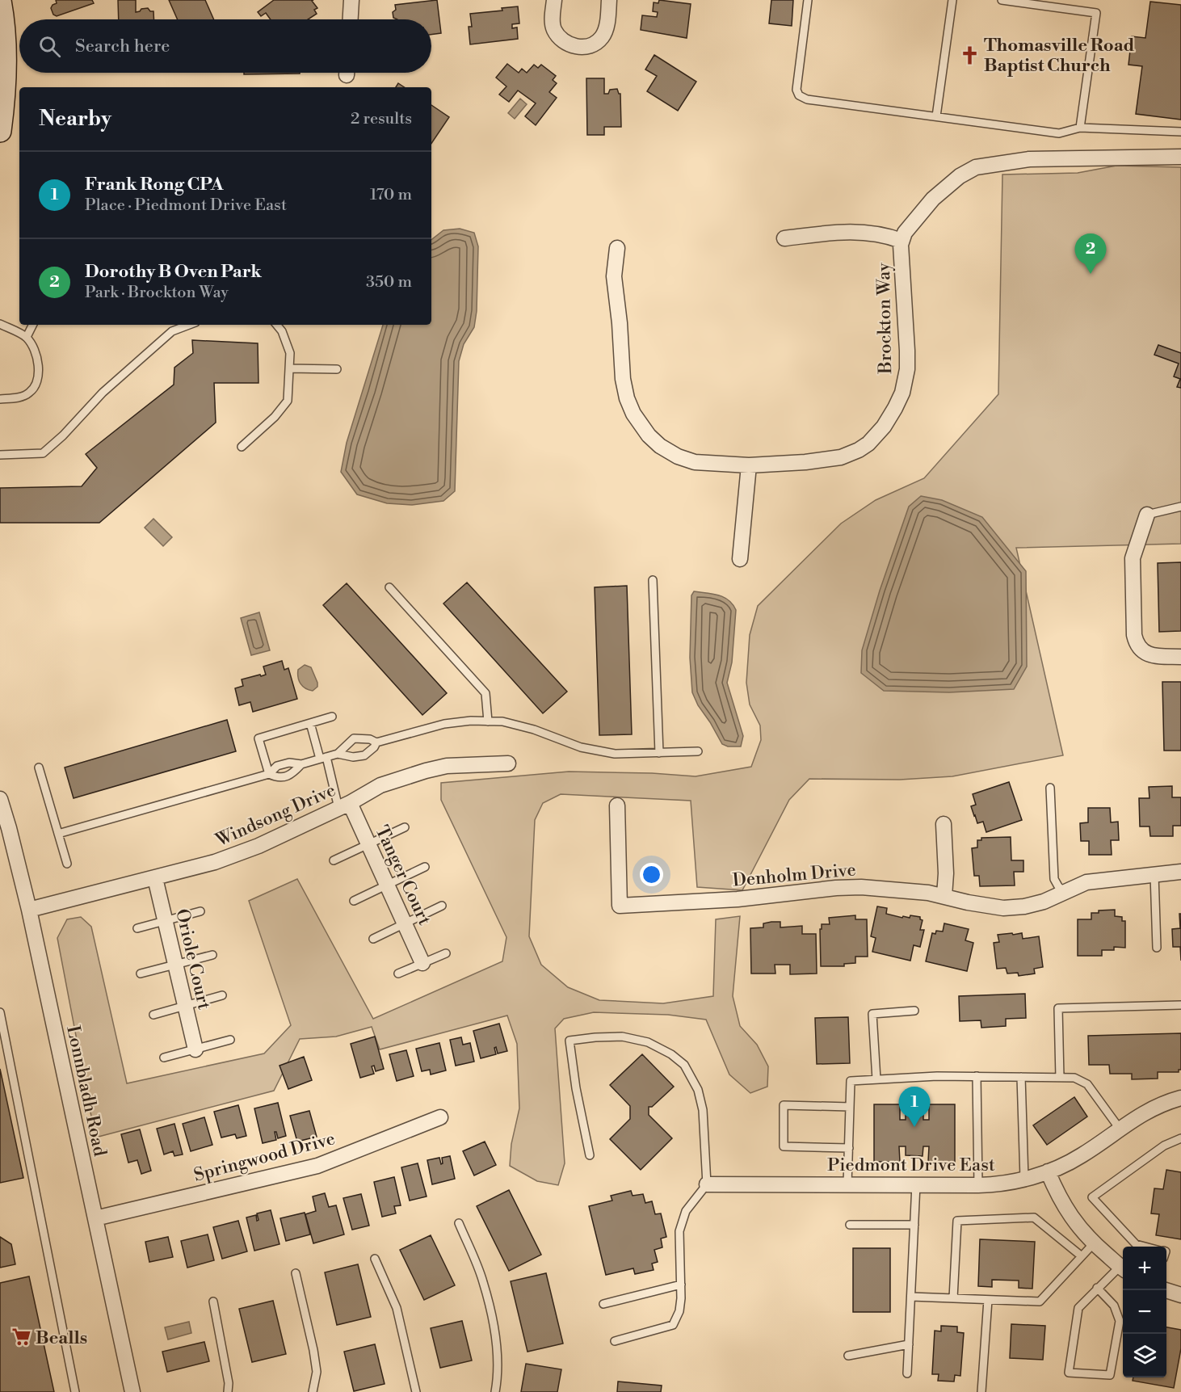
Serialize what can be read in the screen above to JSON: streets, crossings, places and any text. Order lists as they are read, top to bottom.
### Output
{
  "streets": {
    "street": [
      "Brockton Way",
      "Windsong Drive",
      "Denholm Drive",
      "Tanger Court",
      "Oriole Court",
      "Lonnbladh Road",
      "Springwood Drive",
      "Piedmont Drive East"
    ]
  },
  "crossings": [
    ["Windsong Drive", "Tanger Court"],
    ["Windsong Drive", "Oriole Court"],
    ["Windsong Drive", "Lonnbladh Road"],
    ["Lonnbladh Road", "Springwood Drive"]
  ],
  "places": {
    "church": ["Thomasville Road Baptist Church"],
    "supermarket": ["Bealls"]
  },
  "page": {
    "search": "Search here",
    "heading": ["Nearby", "2 results"],
    "list": [
      {
        "mark": "1",
        "name": "Frank Rong CPA",
        "note": "Place · Piedmont Drive East",
        "value": "170 m"
      },
      {
        "mark": "2",
        "name": "Dorothy B Oven Park",
        "note": "Park · Brockton Way",
        "value": "350 m"
      }
    ],
    "pins": ["2", "1"],
    "map_buttons": ["+", "−"]
  }
}
